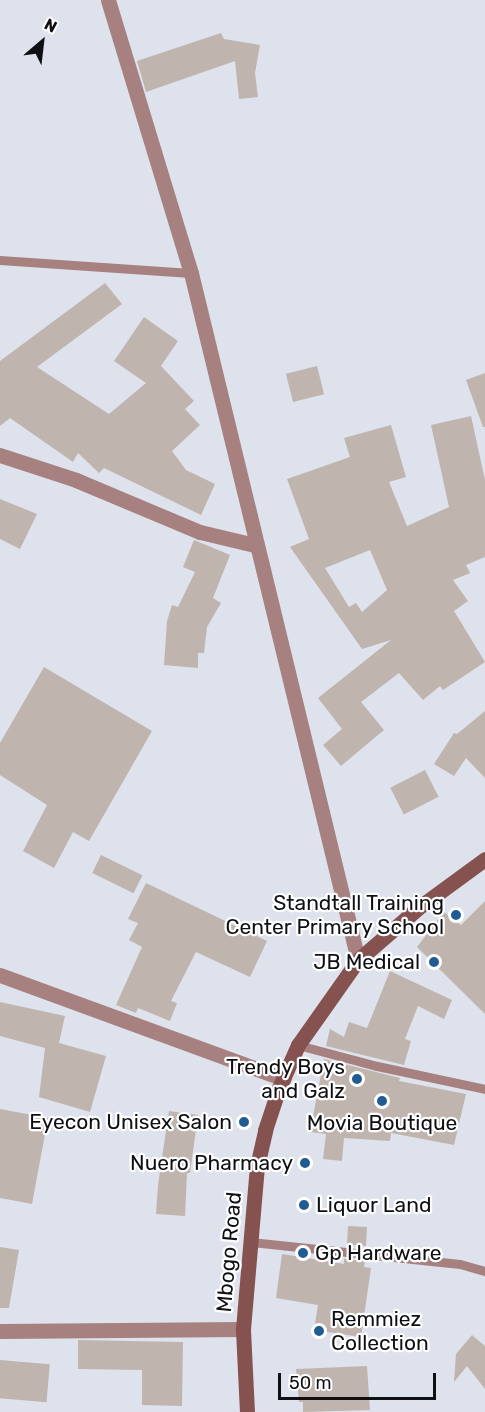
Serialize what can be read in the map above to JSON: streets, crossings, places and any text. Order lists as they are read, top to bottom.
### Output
{
  "streets": {
    "main road": ["Mbogo Road"]
  },
  "places": [
    "Standtall Training Center Primary School",
    "JB Medical",
    "Trendy Boys and Galz",
    "Movia Boutique",
    "Eyecon Unisex Salon",
    "Nuero Pharmacy",
    "Liquor Land",
    "Gp Hardware",
    "Remmiez Collection"
  ],
  "scale_bar": "50 m",
  "north": "top right"
}
